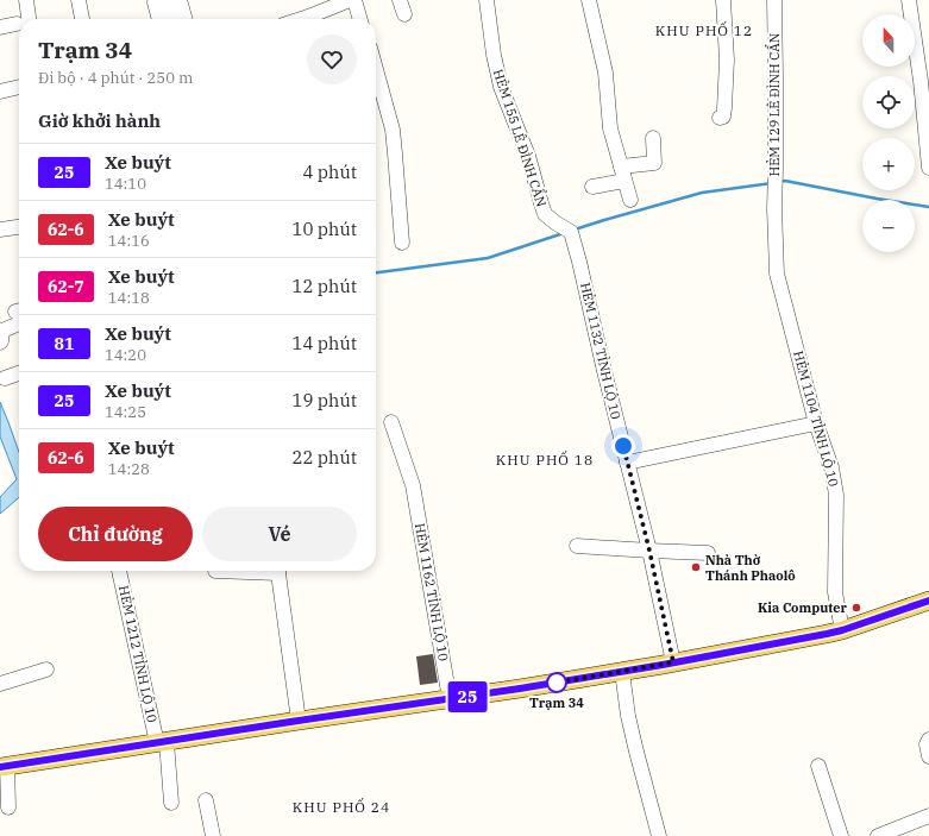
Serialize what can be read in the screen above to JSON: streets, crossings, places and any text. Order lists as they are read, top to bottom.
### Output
{
  "streets": {
    "street": [
      "HẺM 129 LÊ ĐÌNH CẨN",
      "HẺM 155 LÊ ĐÌNH CẨN",
      "HẺM 1132 TỈNH LỘ 10",
      "HẺM 1104 TỈNH LỘ 10",
      "HẺM 1162 TỈNH LỘ 10",
      "HẺM 1212 TỈNH LỘ 10"
    ]
  },
  "crossings": [
    ["HẺM 129 LÊ ĐÌNH CẨN", "HẺM 1104 TỈNH LỘ 10"],
    ["HẺM 155 LÊ ĐÌNH CẨN", "HẺM 1132 TỈNH LỘ 10"]
  ],
  "districts": ["KHU PHỐ 12", "KHU PHỐ 18", "KHU PHỐ 24"],
  "places": ["Nhà Thờ Thánh Phaolô", "Kia Computer", "Trạm 34"],
  "lines": ["bus line 25"],
  "north": "top",
  "page": {
    "on_map": "25",
    "map_buttons": ["+", "−"],
    "heading": [
      ["Trạm 34", "Đi bộ · 4 phút · 250 m"],
      "Giờ khởi hành"
    ],
    "list": [
      {
        "mark": "25",
        "name": "Xe buýt",
        "note": "14:10",
        "value": "4 phút"
      },
      {
        "mark": "62-6",
        "name": "Xe buýt",
        "note": "14:16",
        "value": "10 phút"
      },
      {
        "mark": "62-7",
        "name": "Xe buýt",
        "note": "14:18",
        "value": "12 phút"
      },
      {
        "mark": "81",
        "name": "Xe buýt",
        "note": "14:20",
        "value": "14 phút"
      },
      {
        "mark": "25",
        "name": "Xe buýt",
        "note": "14:25",
        "value": "19 phút"
      },
      {
        "mark": "62-6",
        "name": "Xe buýt",
        "note": "14:28",
        "value": "22 phút"
      }
    ],
    "buttons": ["Chỉ đường", "Vé"]
  }
}
